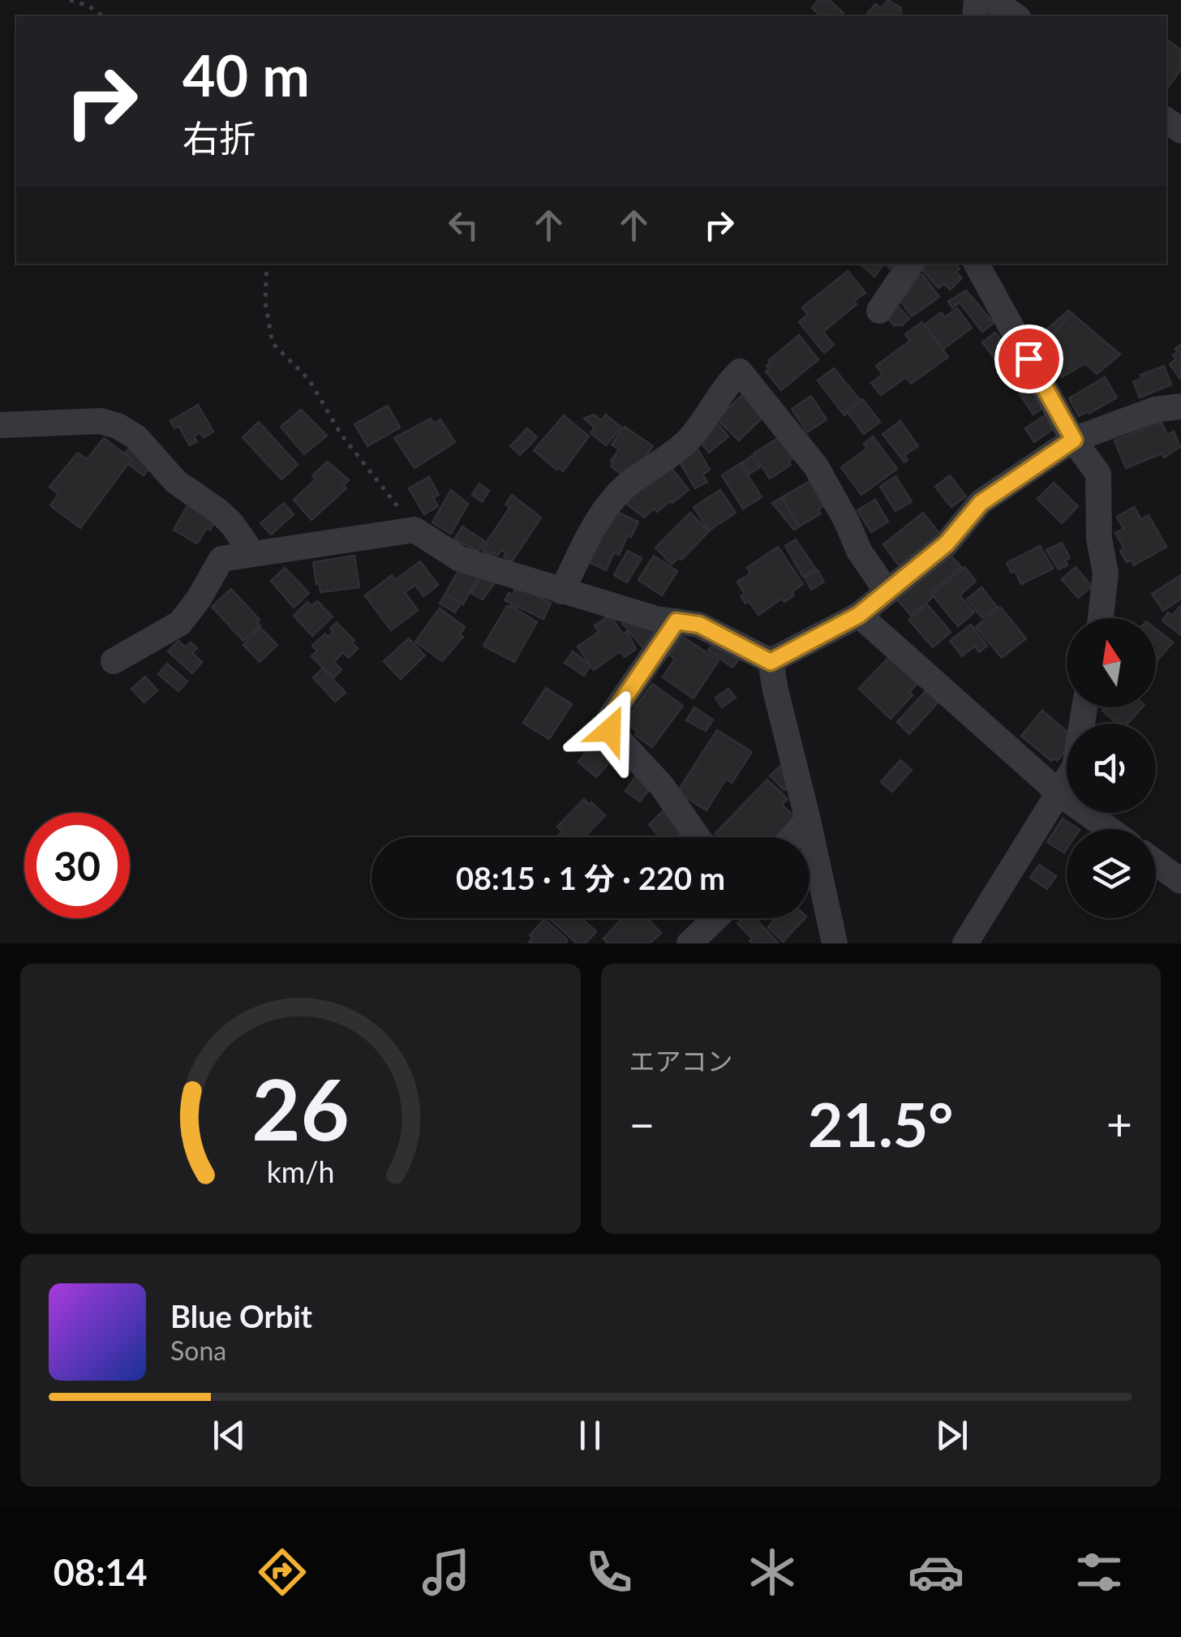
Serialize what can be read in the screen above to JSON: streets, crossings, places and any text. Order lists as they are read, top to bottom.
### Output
{
  "north": "top",
  "page": {
    "turn": ["40 m", "右折"],
    "limit": "30",
    "trip": "08:15 · 1 分 · 220 m",
    "tile": "エアコン",
    "heat": ["−", "21.5°", "+"],
    "song": ["Blue Orbit", "Sona"],
    "tabs": "08:14",
    "gauge": ["26", "km/h"]
  }
}
